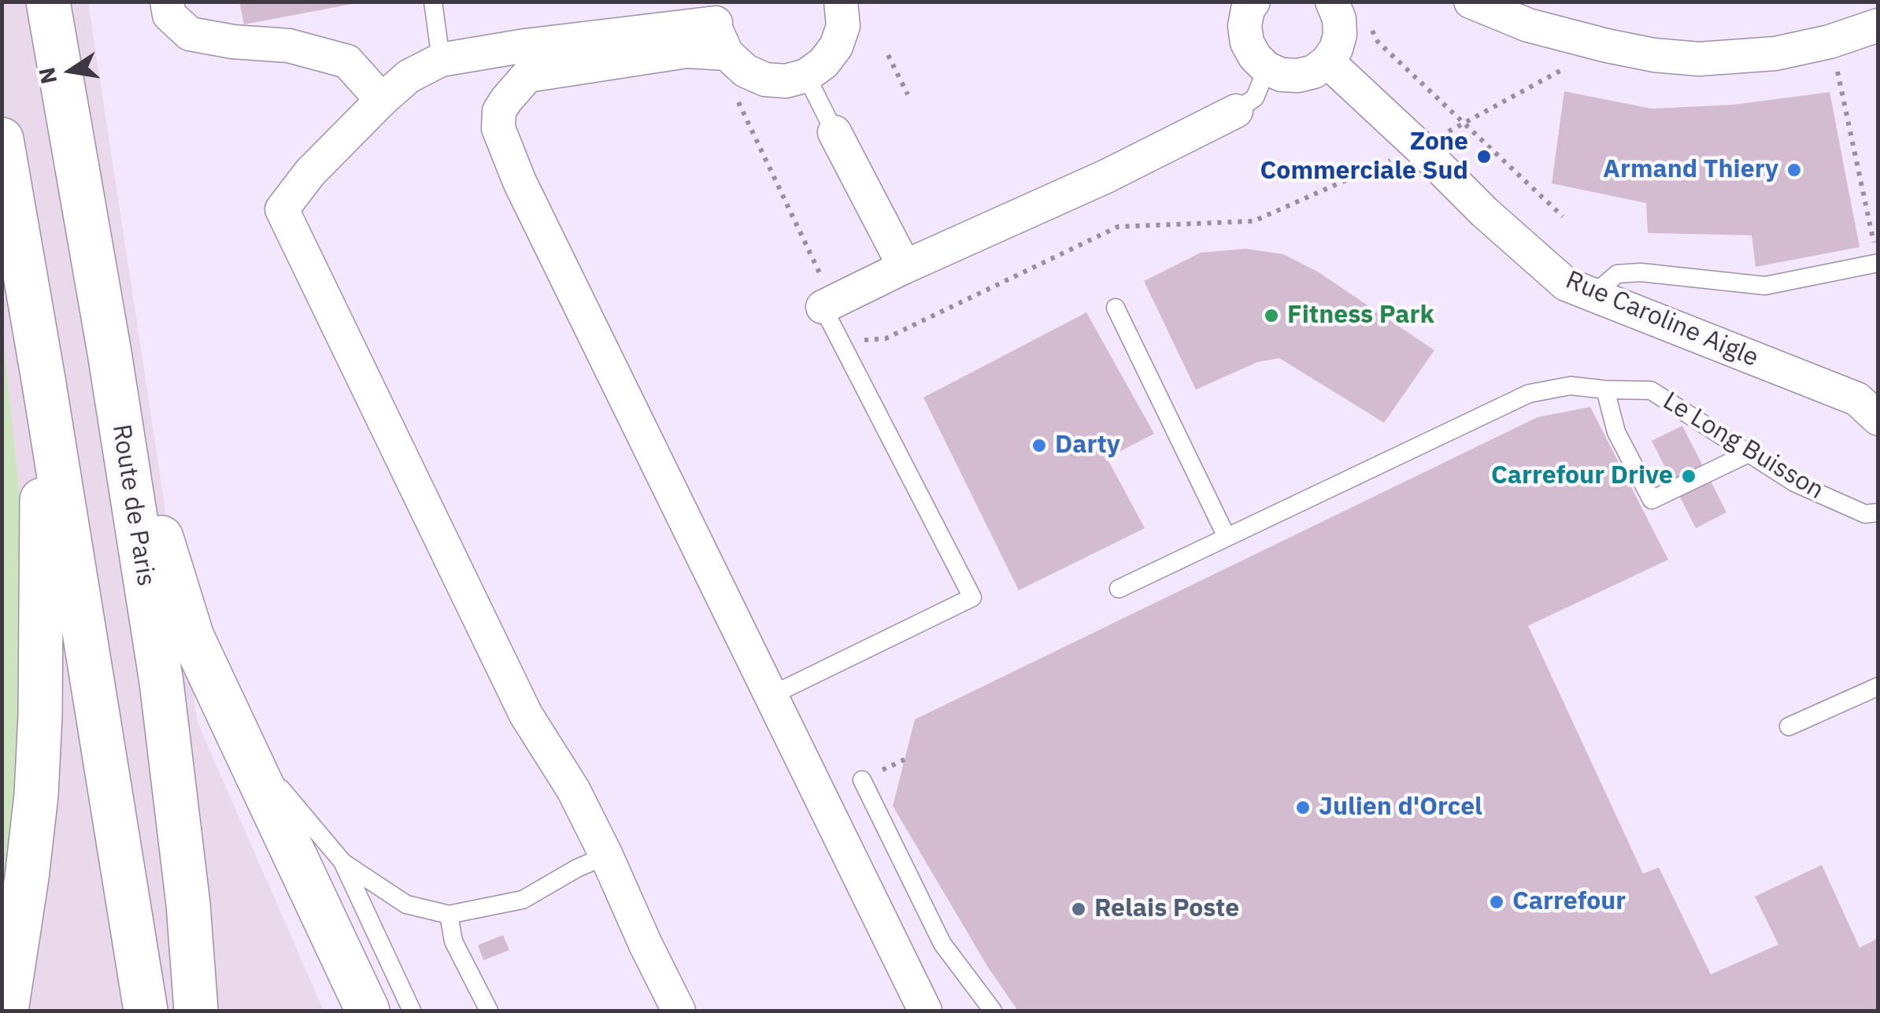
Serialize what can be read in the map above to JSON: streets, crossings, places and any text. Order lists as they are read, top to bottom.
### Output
{
  "streets": {
    "main road": ["Route de Paris"],
    "street": ["Rue Caroline Aigle"],
    "lane": ["Le Long Buisson"]
  },
  "places": [
    "Zone Commerciale Sud",
    "Armand Thiery",
    "Fitness Park",
    "Darty",
    "Carrefour Drive",
    "Julien d'Orcel",
    "Carrefour",
    "Relais Poste"
  ],
  "north": "left"
}
